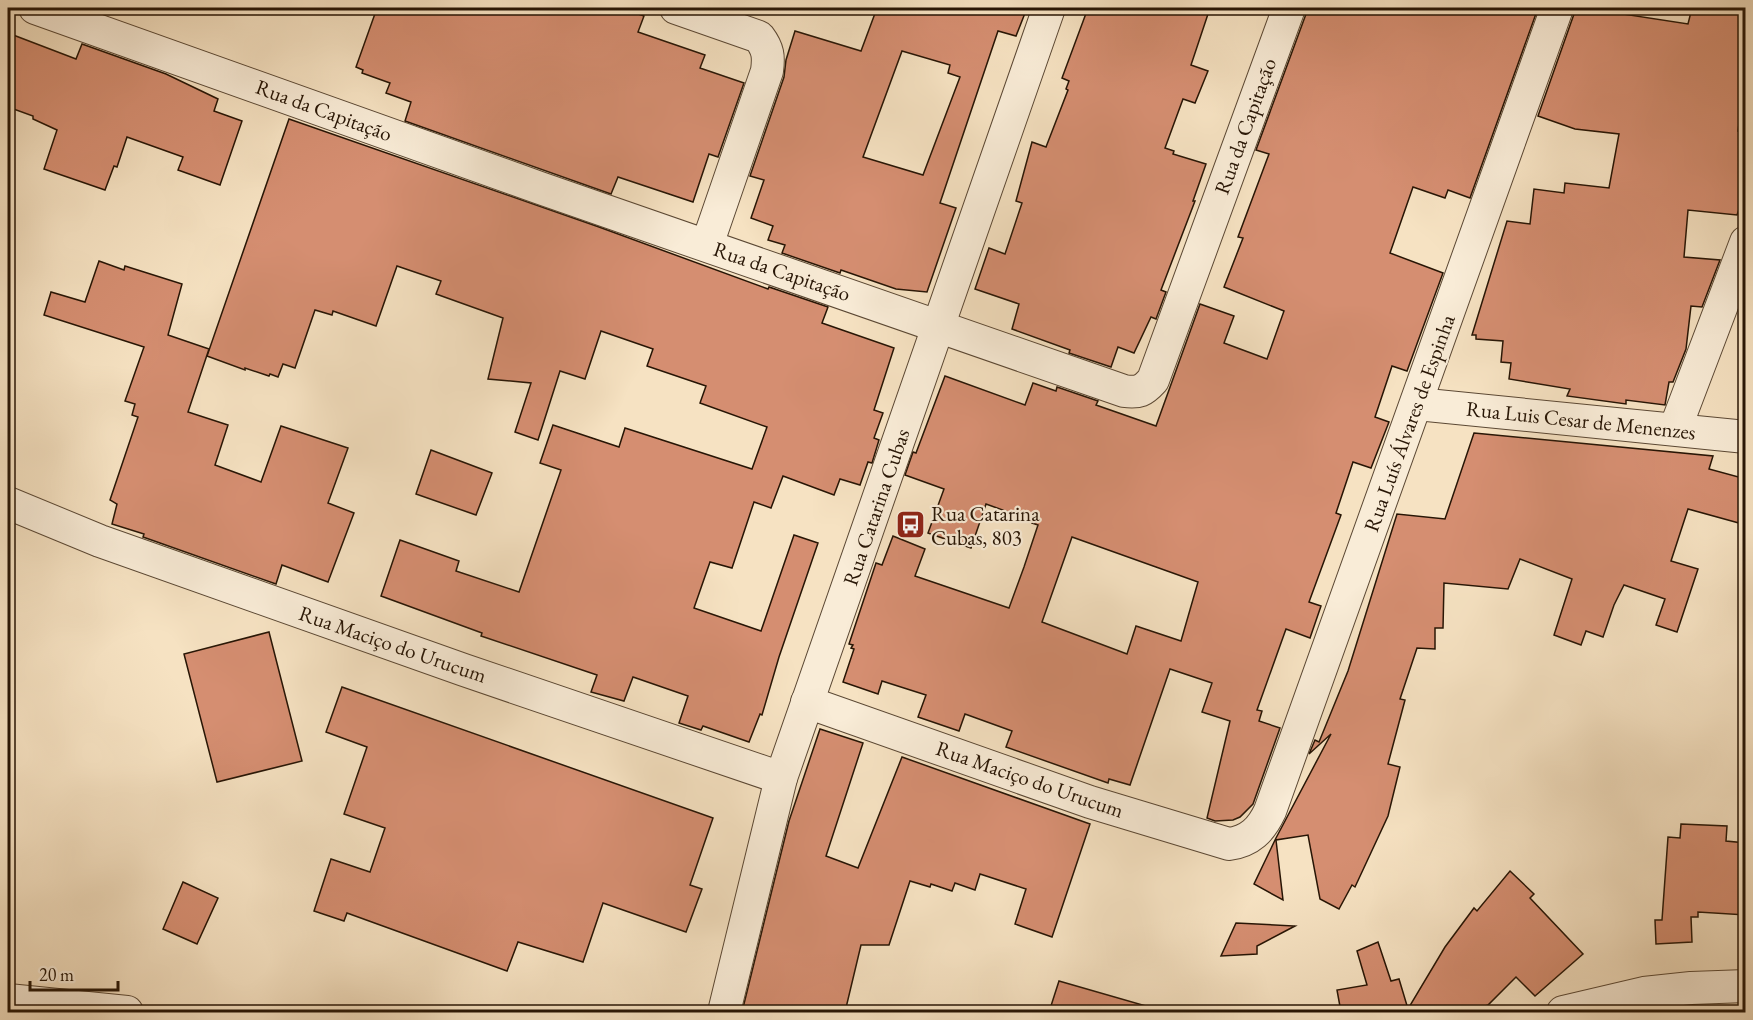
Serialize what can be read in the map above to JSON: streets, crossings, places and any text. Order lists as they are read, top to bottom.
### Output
{
  "streets": {
    "street": [
      "Rua da Capitação",
      "Rua Luis Cesar de Menenzes",
      "Rua Luís Álvares de Espinha",
      "Rua Catarina Cubas",
      "Rua Maciço do Urucum"
    ]
  },
  "crossings": [
    ["Rua da Capitação", "Rua Catarina Cubas"],
    ["Rua Luis Cesar de Menenzes", "Rua Luís Álvares de Espinha"],
    ["Rua Luís Álvares de Espinha", "Rua Maciço do Urucum"],
    ["Rua Catarina Cubas", "Rua Maciço do Urucum"]
  ],
  "places": {
    "bus stop": ["Rua Catarina Cubas, 803"]
  },
  "scale_bar": "20 m"
}
